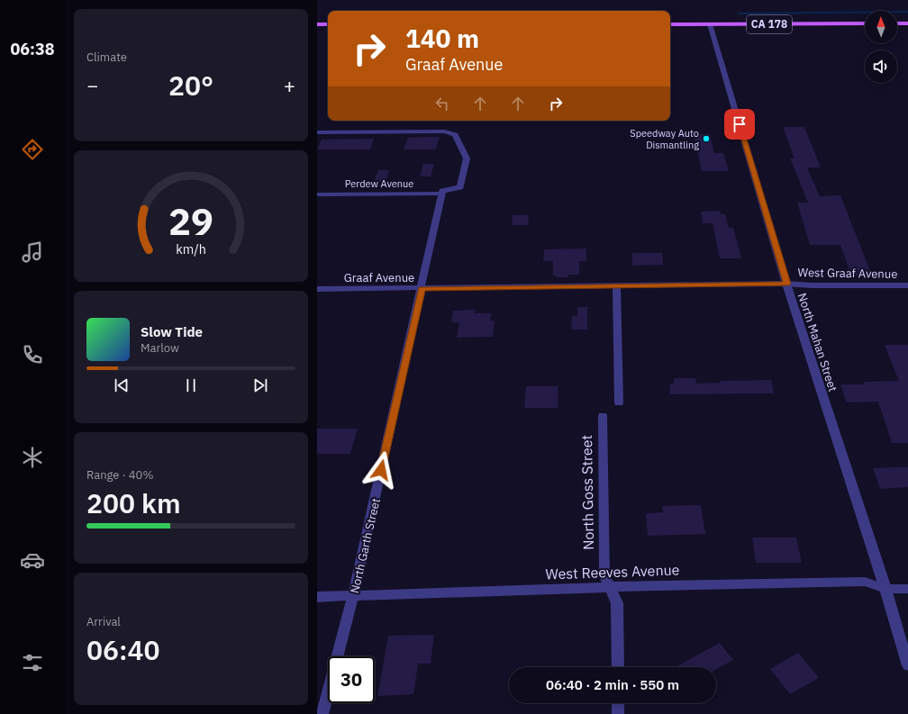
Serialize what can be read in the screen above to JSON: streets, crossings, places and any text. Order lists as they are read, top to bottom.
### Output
{
  "streets": {
    "main road": ["CA 178"],
    "street": [
      "Perdew Avenue",
      "West Graaf Avenue",
      "Graaf Avenue",
      "North Mahan Street",
      "North Goss Street",
      "North Garth Street",
      "West Reeves Avenue"
    ]
  },
  "crossings": [
    ["CA 178", "North Mahan Street"],
    ["Perdew Avenue", "North Garth Street"],
    ["West Graaf Avenue", "Graaf Avenue"],
    ["West Graaf Avenue", "North Mahan Street"],
    ["Graaf Avenue", "North Mahan Street"],
    ["Graaf Avenue", "North Garth Street"],
    ["North Mahan Street", "West Reeves Avenue"],
    ["North Goss Street", "West Reeves Avenue"],
    ["North Garth Street", "West Reeves Avenue"]
  ],
  "places": ["Speedway Auto Dismantling"],
  "north": "top",
  "page": {
    "tabs": "06:38",
    "tile": [
      "Climate",
      ["Range · 40%", "200 km"],
      ["Arrival", "06:40"]
    ],
    "turn": ["140 m", "Graaf Avenue"],
    "heat": ["−", "20°", "+"],
    "song": ["Slow Tide", "Marlow"],
    "limit": "30",
    "trip": "06:40 · 2 min · 550 m",
    "gauge": ["29", "km/h"]
  }
}
